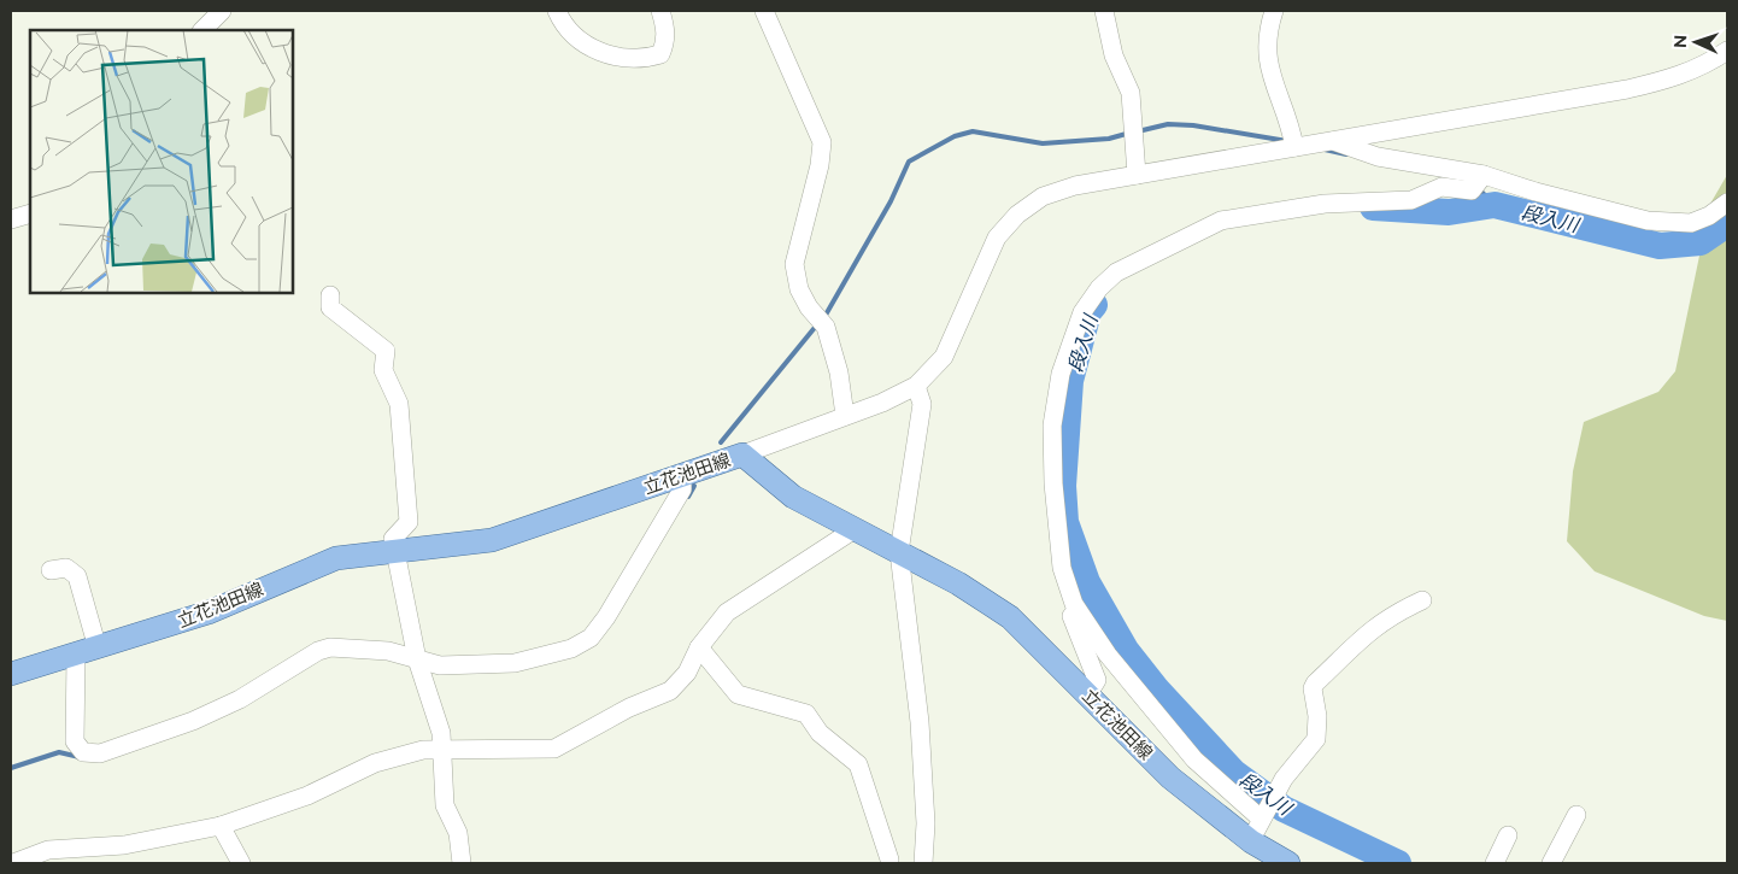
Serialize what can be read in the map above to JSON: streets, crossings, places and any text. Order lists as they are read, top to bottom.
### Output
{
  "streets": {
    "main road": ["立花池田線"]
  },
  "water": ["段入川"],
  "north": "left"
}
